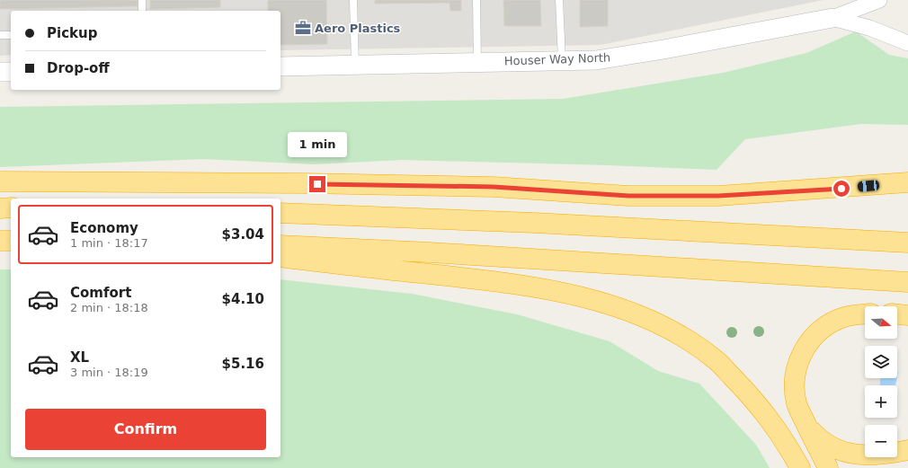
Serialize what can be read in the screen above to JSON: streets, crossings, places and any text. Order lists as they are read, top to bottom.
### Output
{
  "streets": {
    "street": ["Houser Way North"]
  },
  "places": {
    "office": ["Aero Plastics"]
  },
  "north": "right",
  "page": {
    "banner": ["Pickup", "Drop-off"],
    "bubble": "1 min",
    "list": [
      {
        "name": "Economy",
        "note": "1 min · 18:17",
        "value": "$3.04"
      },
      {
        "name": "Comfort",
        "note": "2 min · 18:18",
        "value": "$4.10"
      },
      {
        "name": "XL",
        "note": "3 min · 18:19",
        "value": "$5.16"
      }
    ],
    "map_buttons": ["+", "−"],
    "buttons": "Confirm"
  }
}
